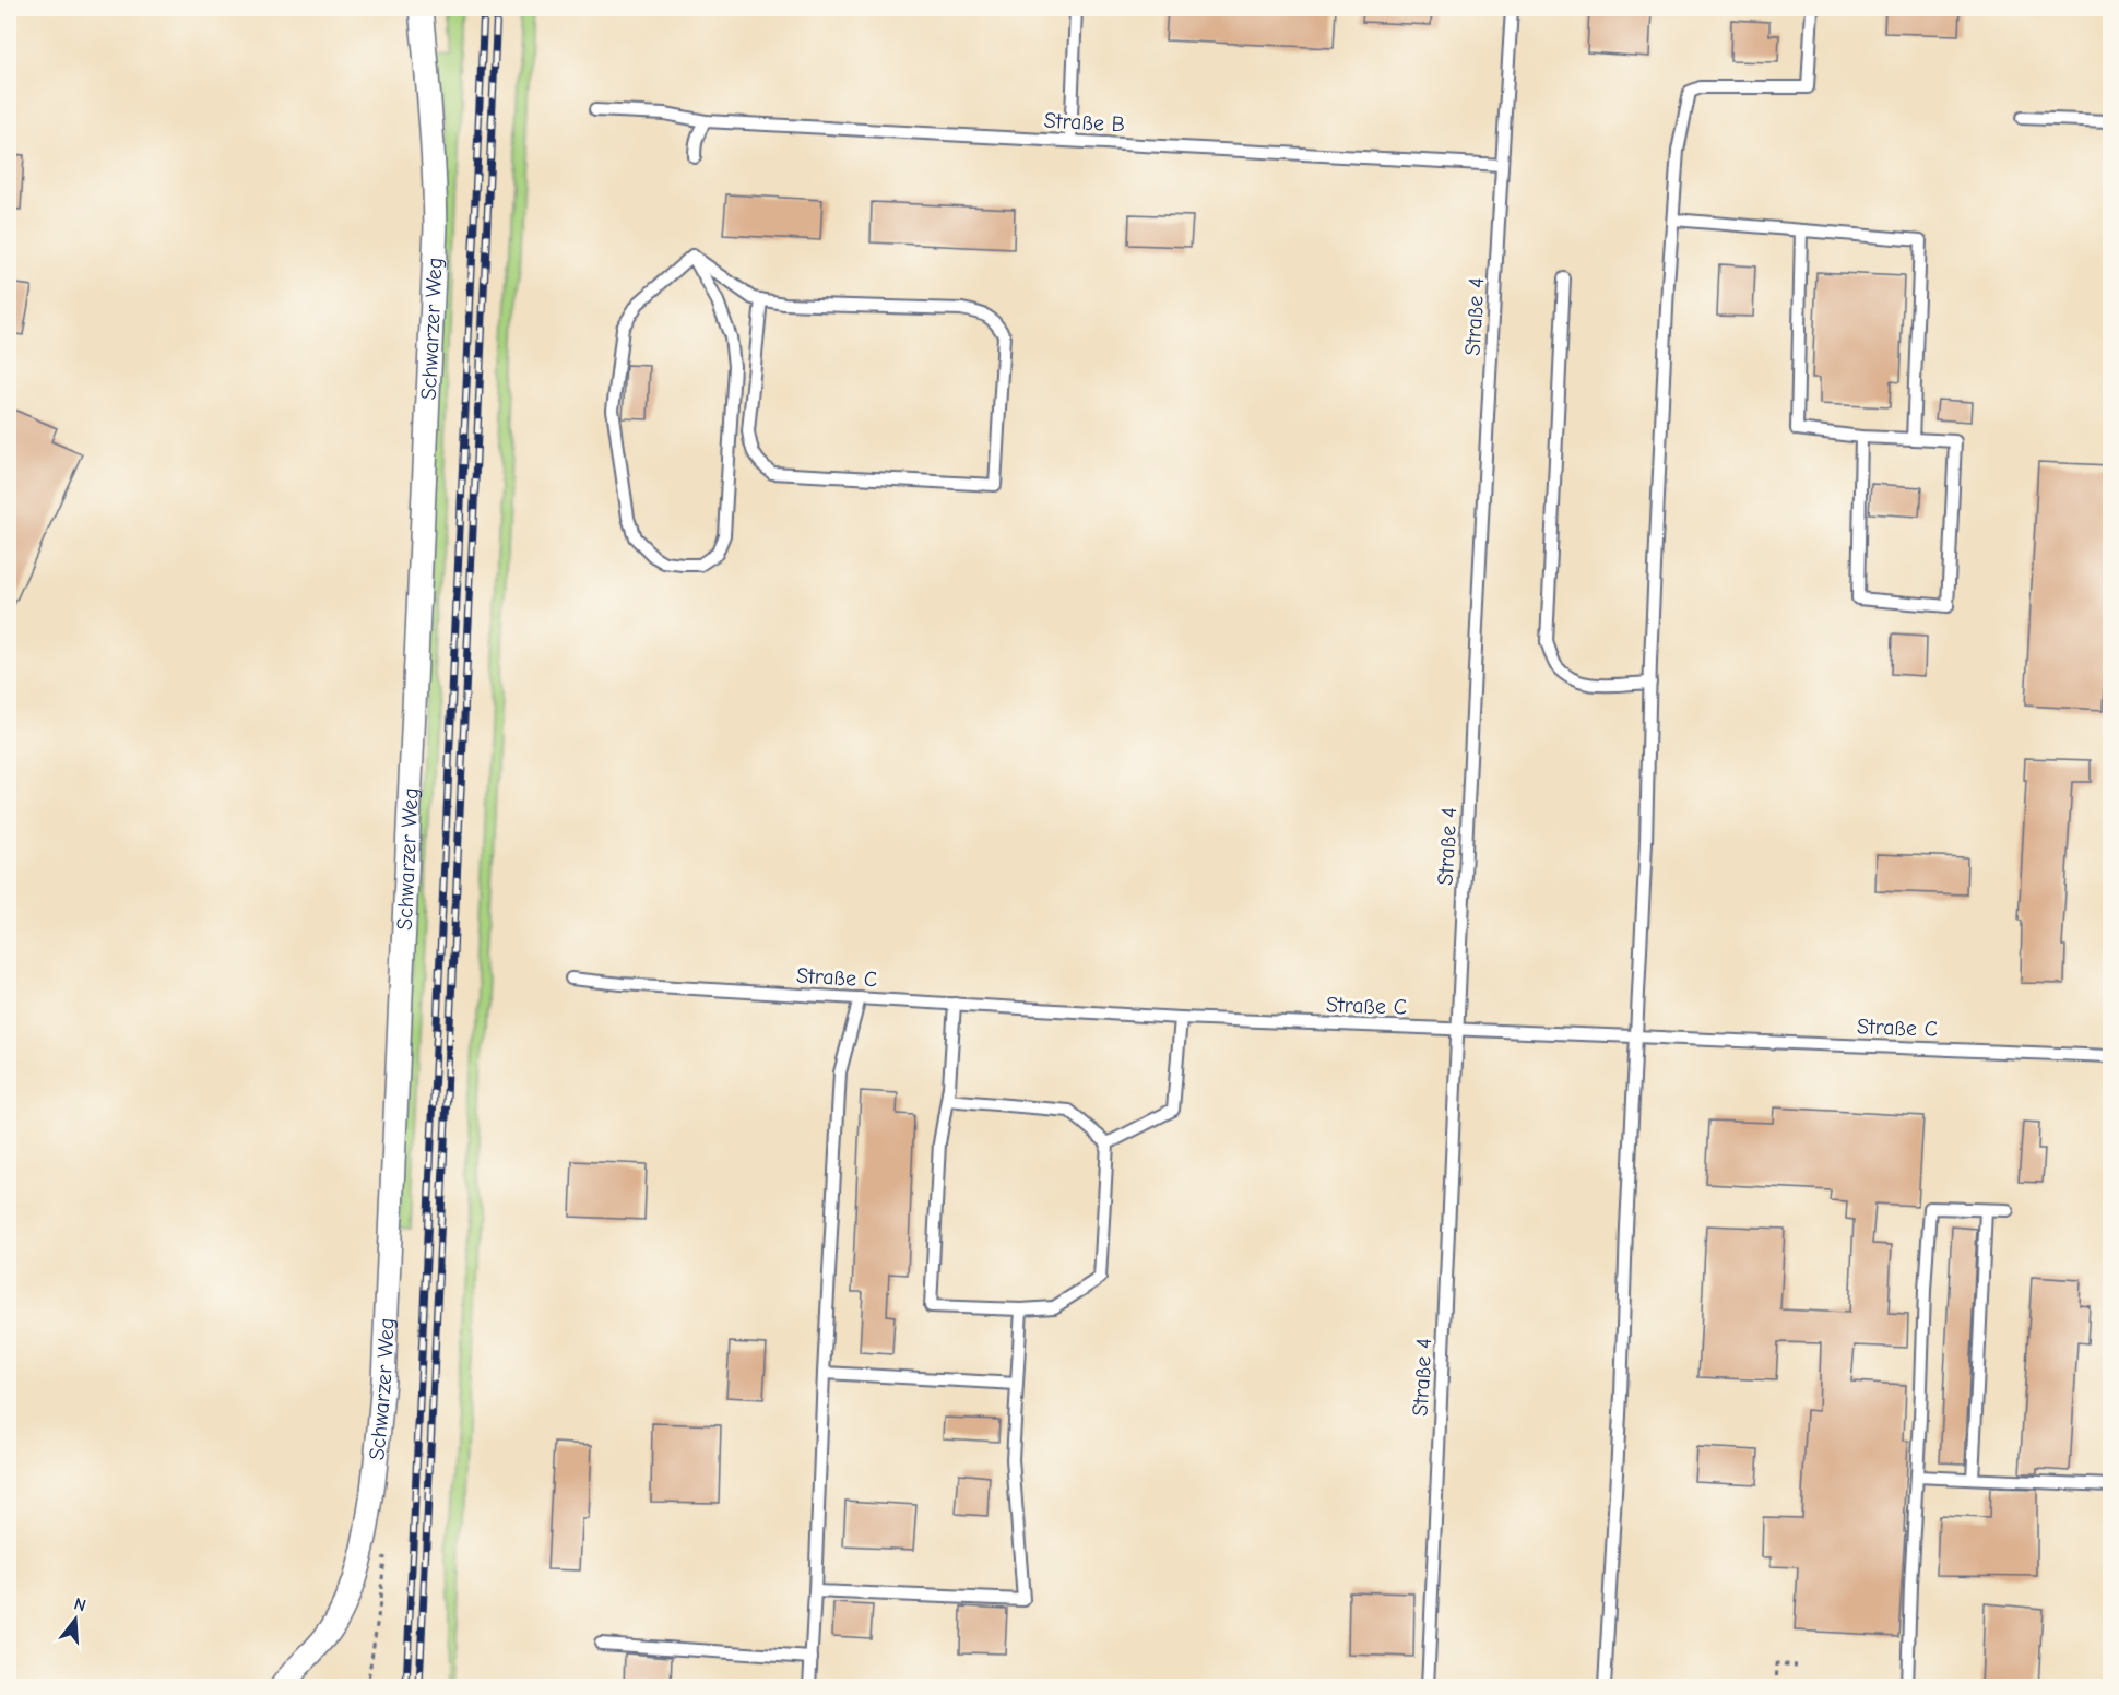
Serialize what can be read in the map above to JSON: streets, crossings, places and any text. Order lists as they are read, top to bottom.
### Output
{
  "streets": {
    "street": ["Schwarzer Weg"],
    "lane": ["Straße B", "Straße 4", "Straße C"]
  },
  "crossings": [
    ["Straße B", "Straße 4"],
    ["Straße 4", "Straße C"]
  ],
  "north": "top"
}
